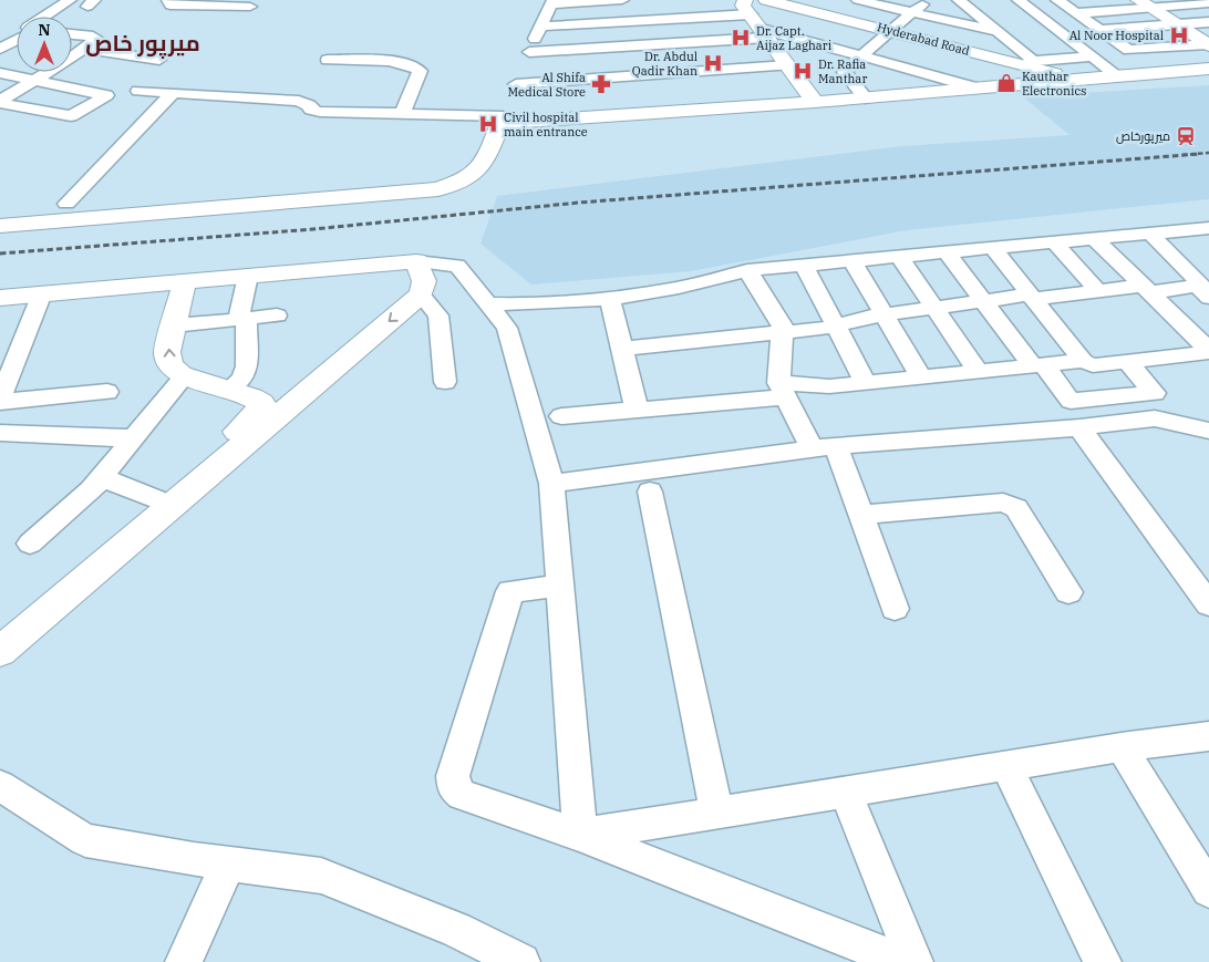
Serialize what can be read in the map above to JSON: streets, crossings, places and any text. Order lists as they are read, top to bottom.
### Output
{
  "streets": {
    "main road": ["Hyderabad Road"]
  },
  "districts": ["میرپور خاص"],
  "places": {
    "hospital": [
      "Al Noor Hospital",
      "Dr. Capt. Aijaz Laghari",
      "Dr. Abdul Qadir Khan",
      "Dr. Rafia Manthar",
      "Civil hospital main entrance"
    ],
    "shop": ["Kauthar Electronics"],
    "pharmacy": ["Al Shifa Medical Store"],
    "station": ["ميرپورخاص"]
  },
  "north": "top"
}
